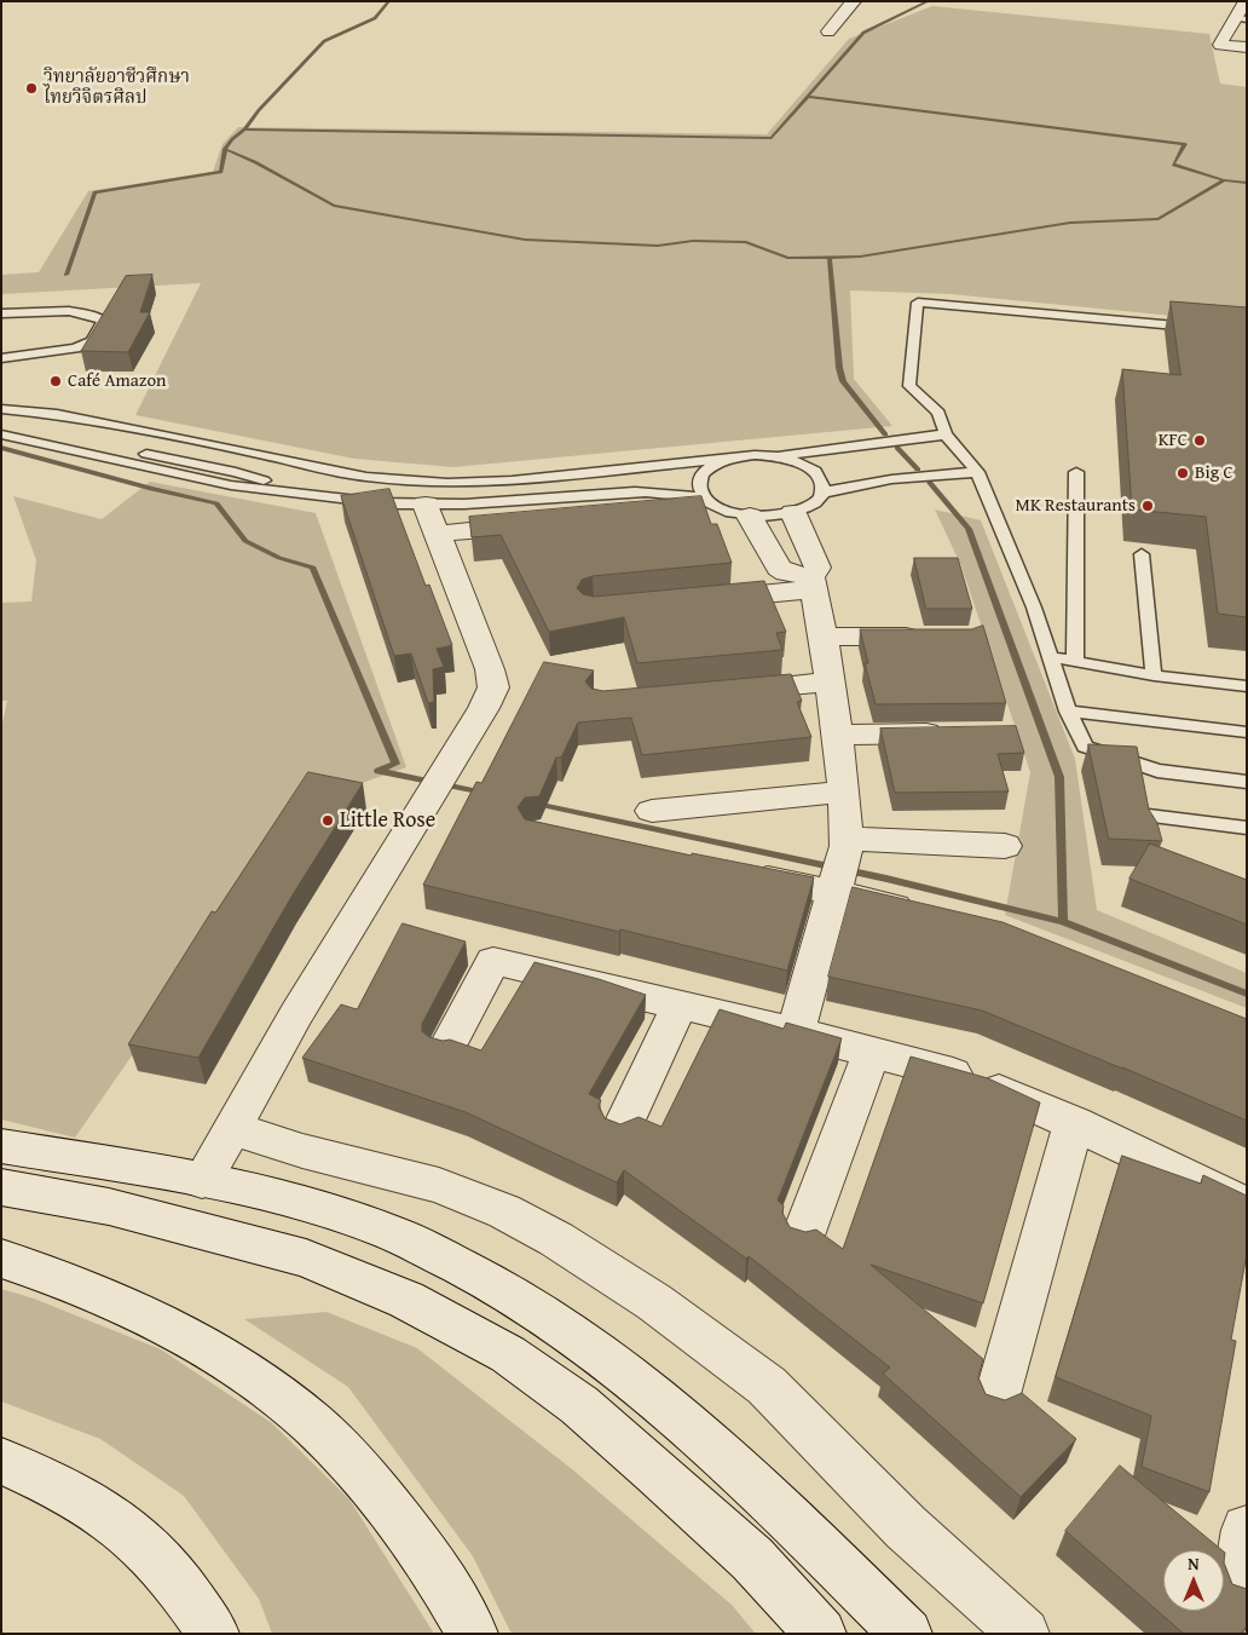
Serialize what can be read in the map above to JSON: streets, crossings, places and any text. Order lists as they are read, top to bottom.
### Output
{
  "places": [
    "วิทยาลัยอาชีวศึกษา ไทยวิจิตรศิลป",
    "Café Amazon",
    "KFC",
    "Big C",
    "MK Restaurants",
    "Little Rose"
  ],
  "north": "top"
}
